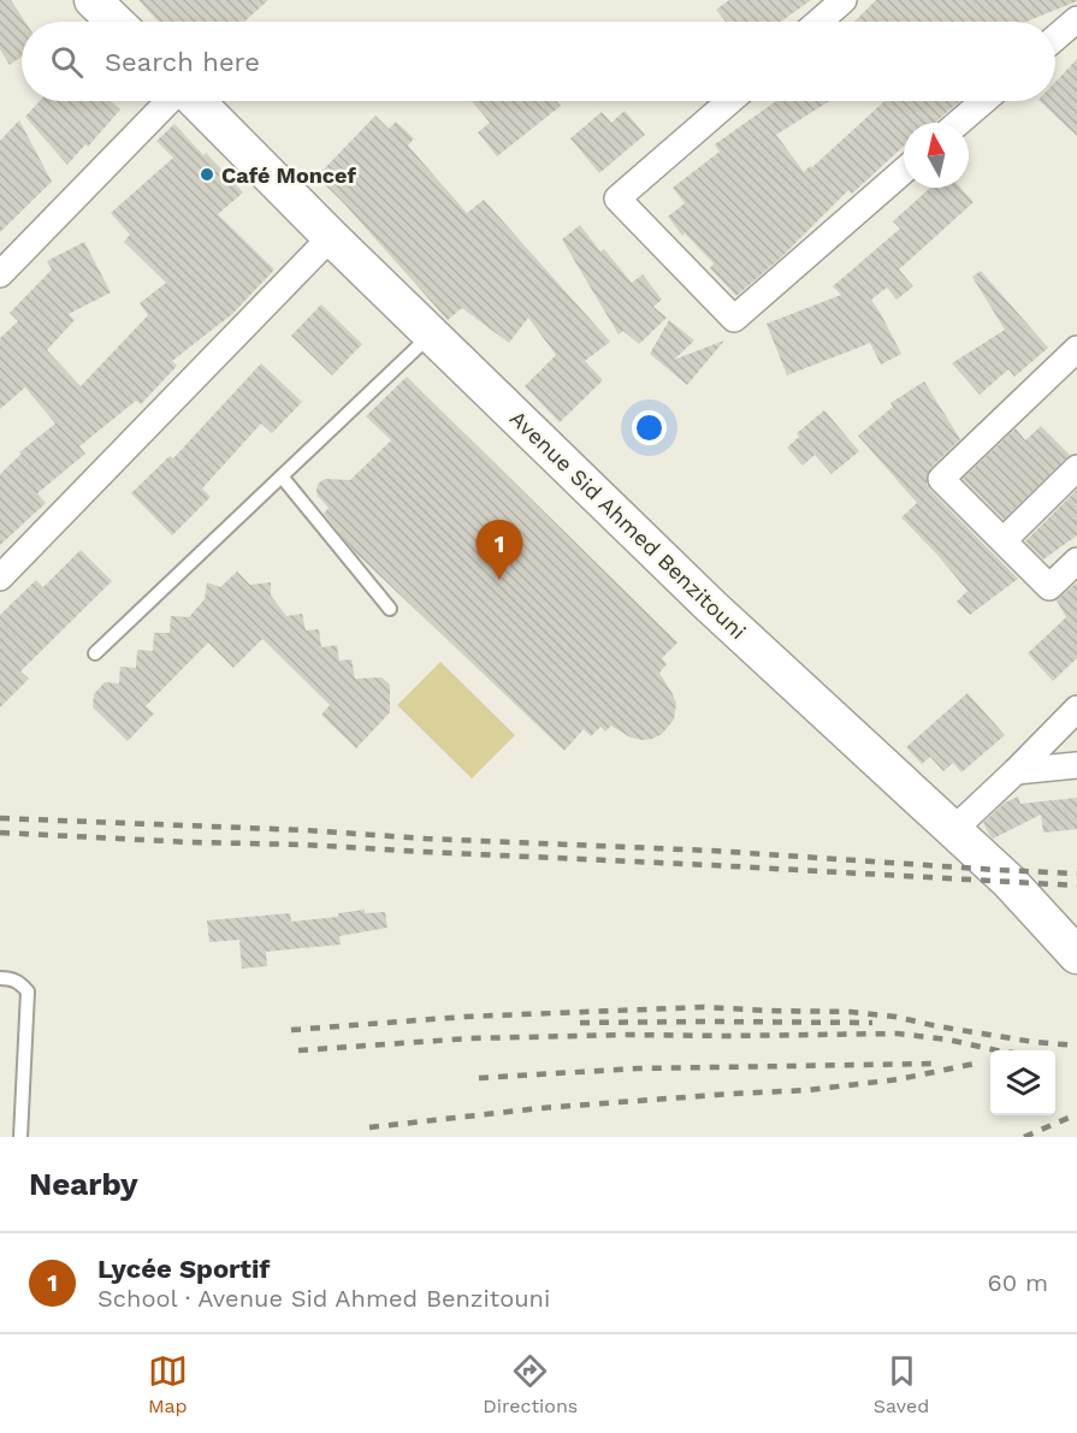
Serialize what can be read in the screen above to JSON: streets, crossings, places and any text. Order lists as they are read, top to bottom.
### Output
{
  "streets": {
    "main road": ["Avenue Sid Ahmed Benzitouni"]
  },
  "places": ["Café Moncef"],
  "north": "top",
  "page": {
    "search": "Search here",
    "pins": "1",
    "heading": "Nearby",
    "list": [
      {
        "mark": "1",
        "name": "Lycée Sportif",
        "note": "School · Avenue Sid Ahmed Benzitouni",
        "value": "60 m"
      }
    ],
    "nav": ["Map", "Directions", "Saved"]
  }
}
